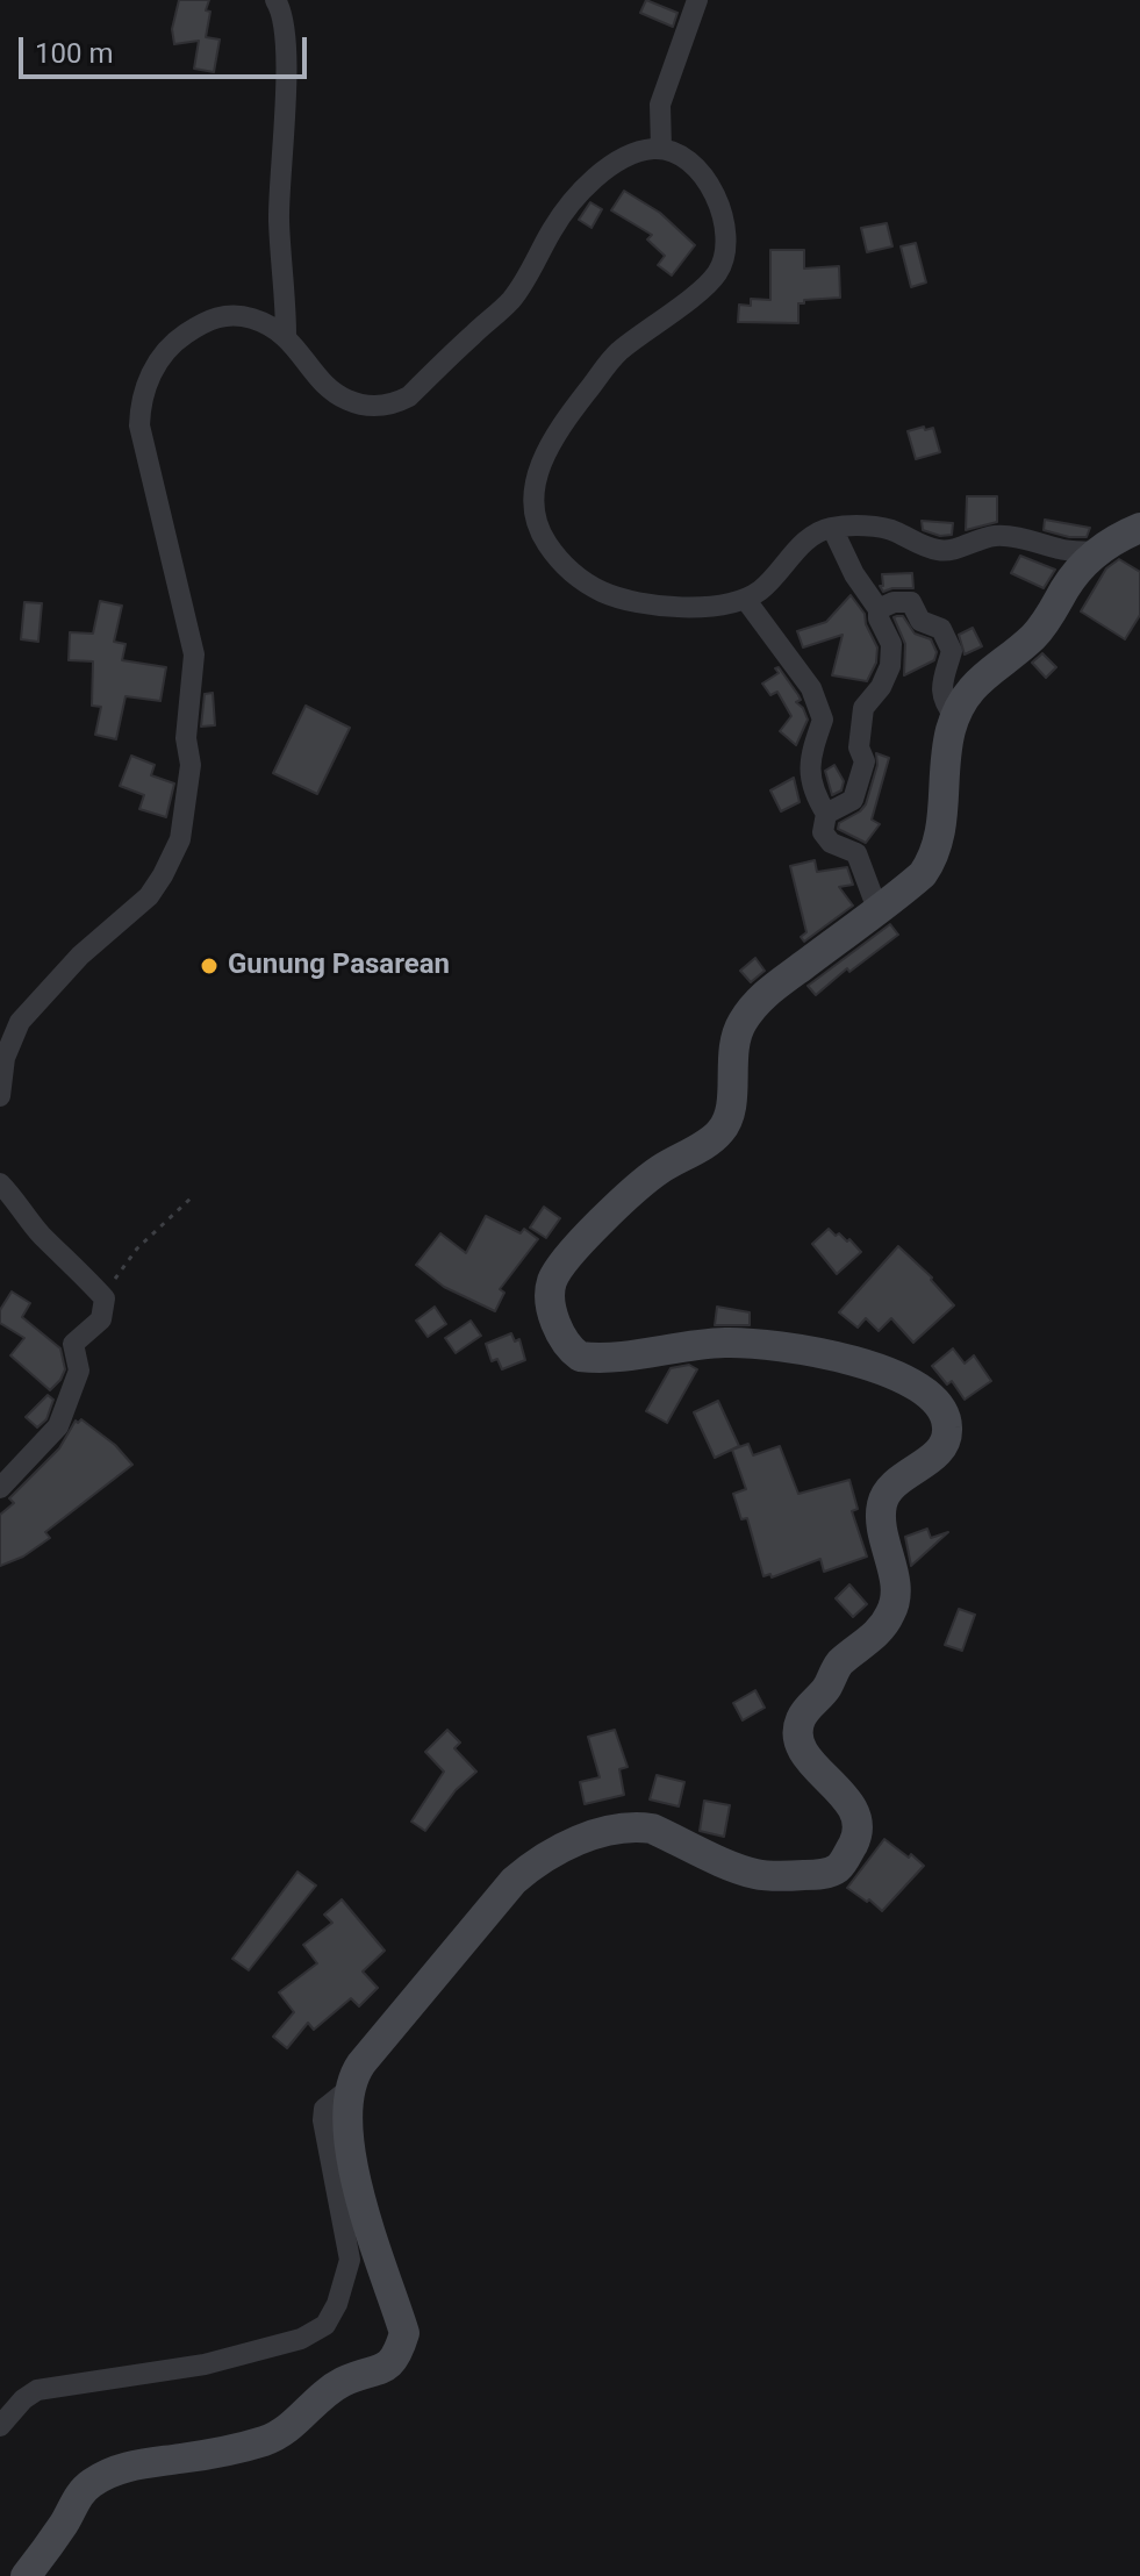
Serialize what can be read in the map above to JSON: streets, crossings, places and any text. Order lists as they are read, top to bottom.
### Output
{
  "places": ["Gunung Pasarean"],
  "scale_bar": "100 m"
}
